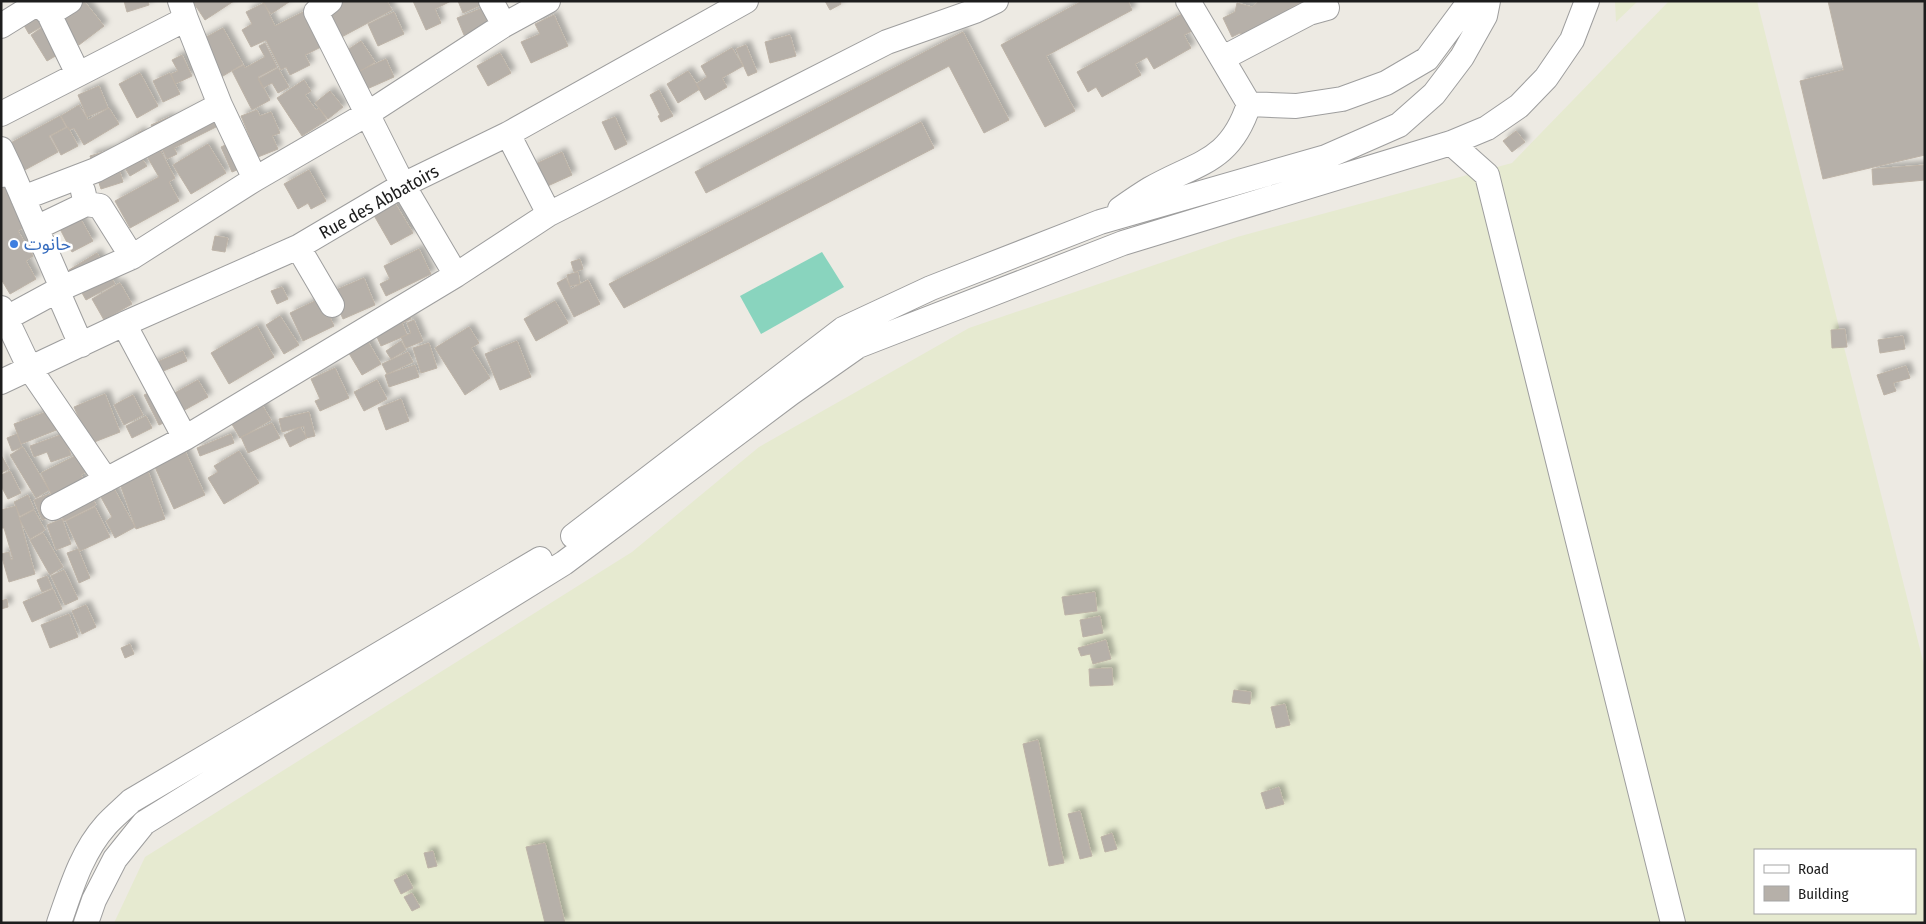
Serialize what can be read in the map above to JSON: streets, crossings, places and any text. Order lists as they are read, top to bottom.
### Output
{
  "streets": {
    "street": ["Rue des Abbatoirs"]
  },
  "places": ["حانوت"],
  "legend": ["Road", "Building"]
}
